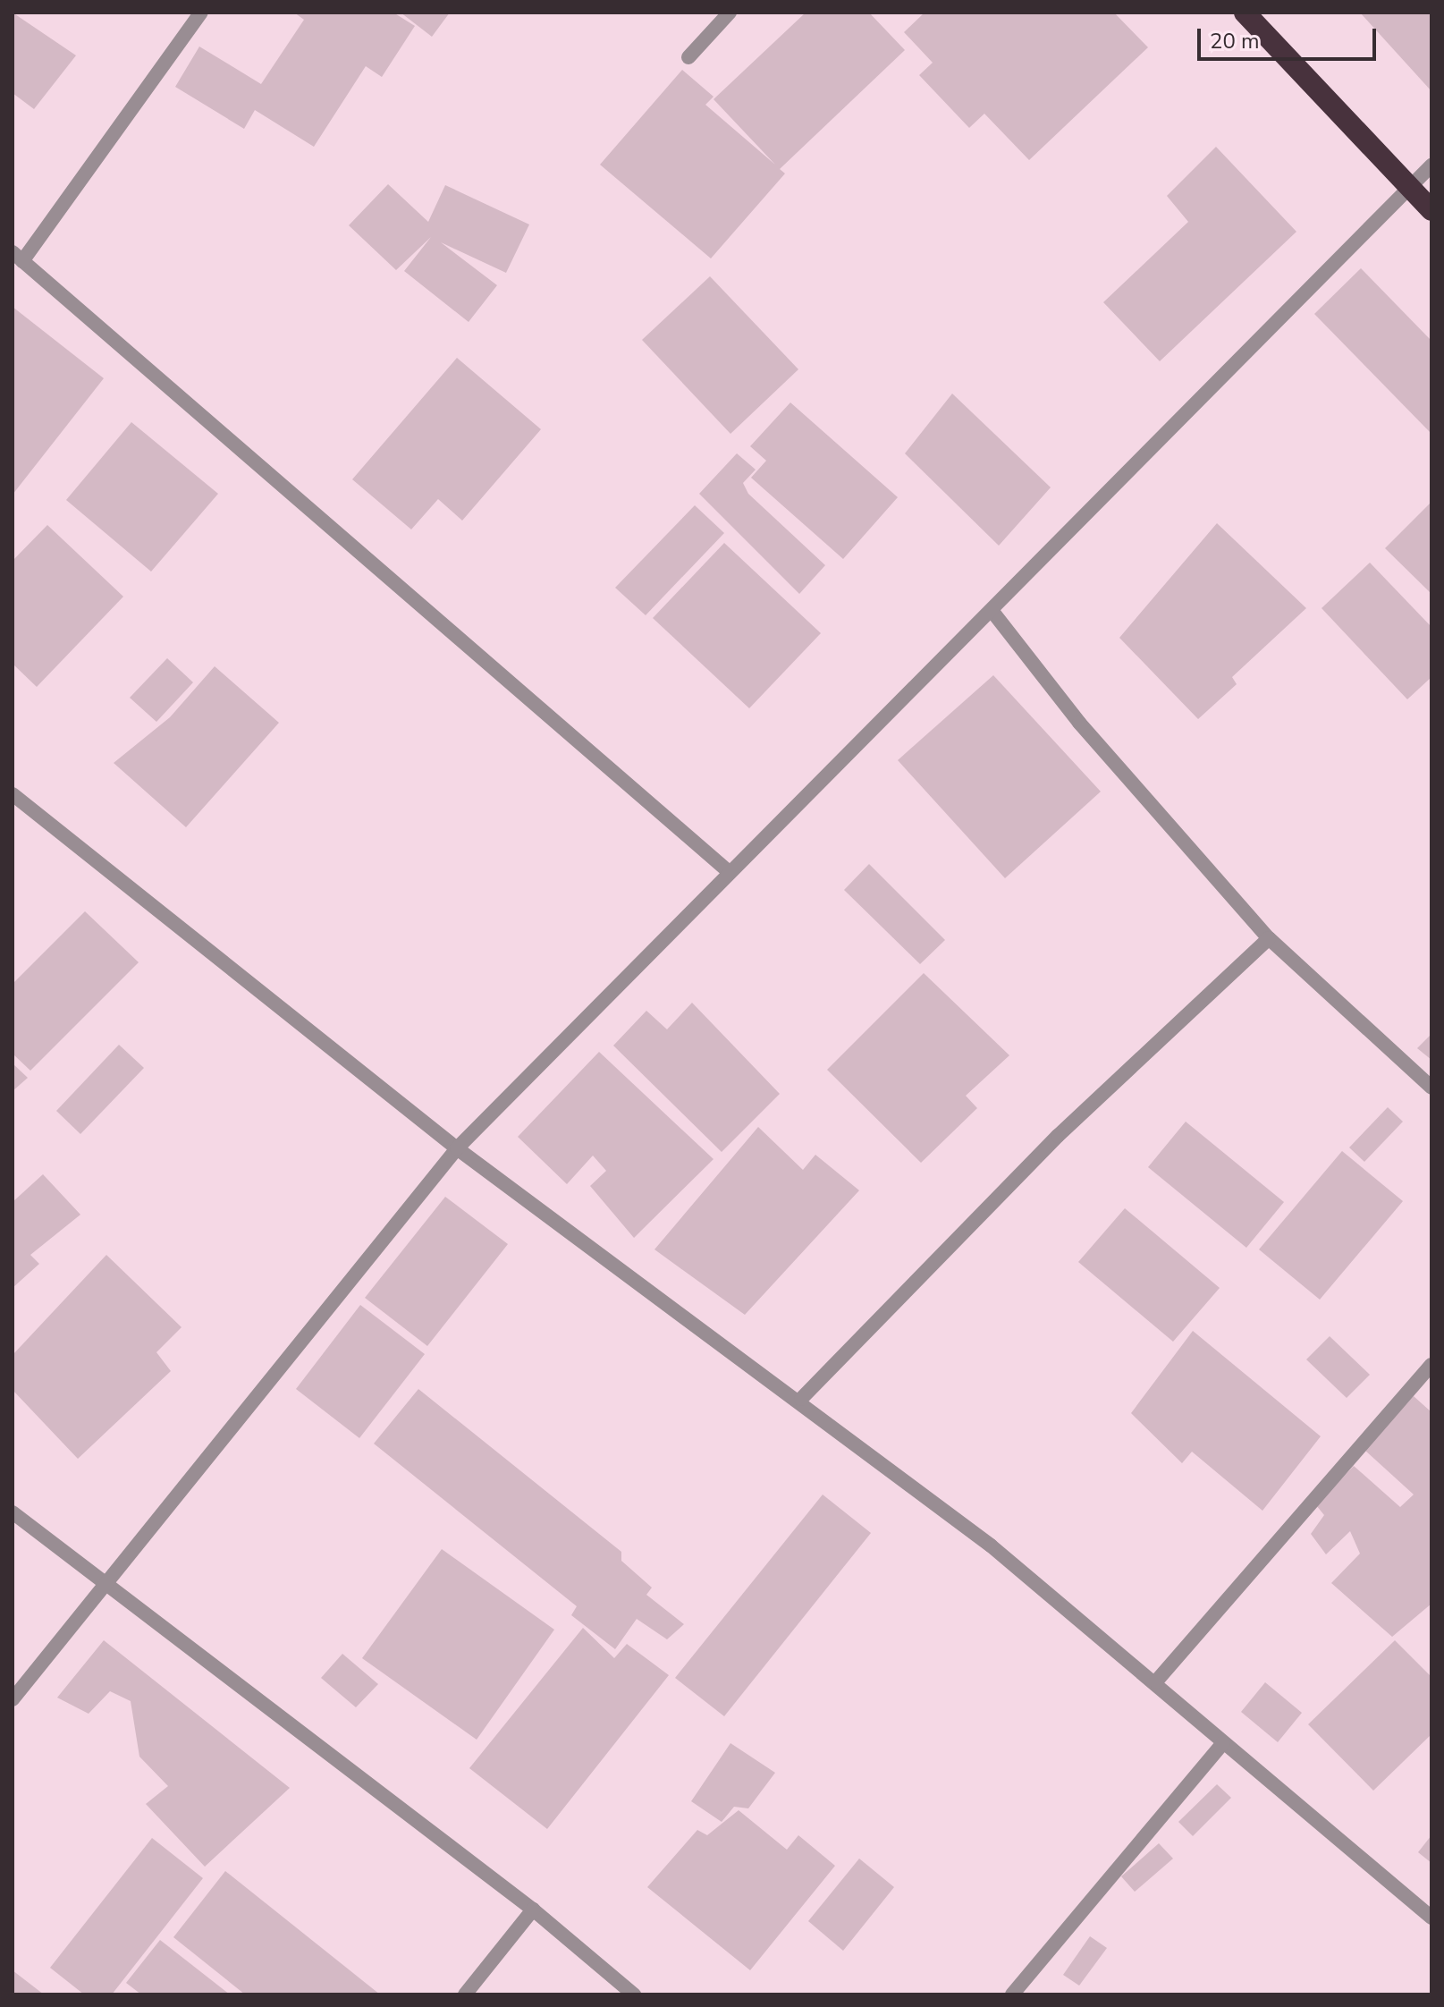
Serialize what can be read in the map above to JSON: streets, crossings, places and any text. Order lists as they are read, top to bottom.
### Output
{
  "scale_bar": "20 m"
}
